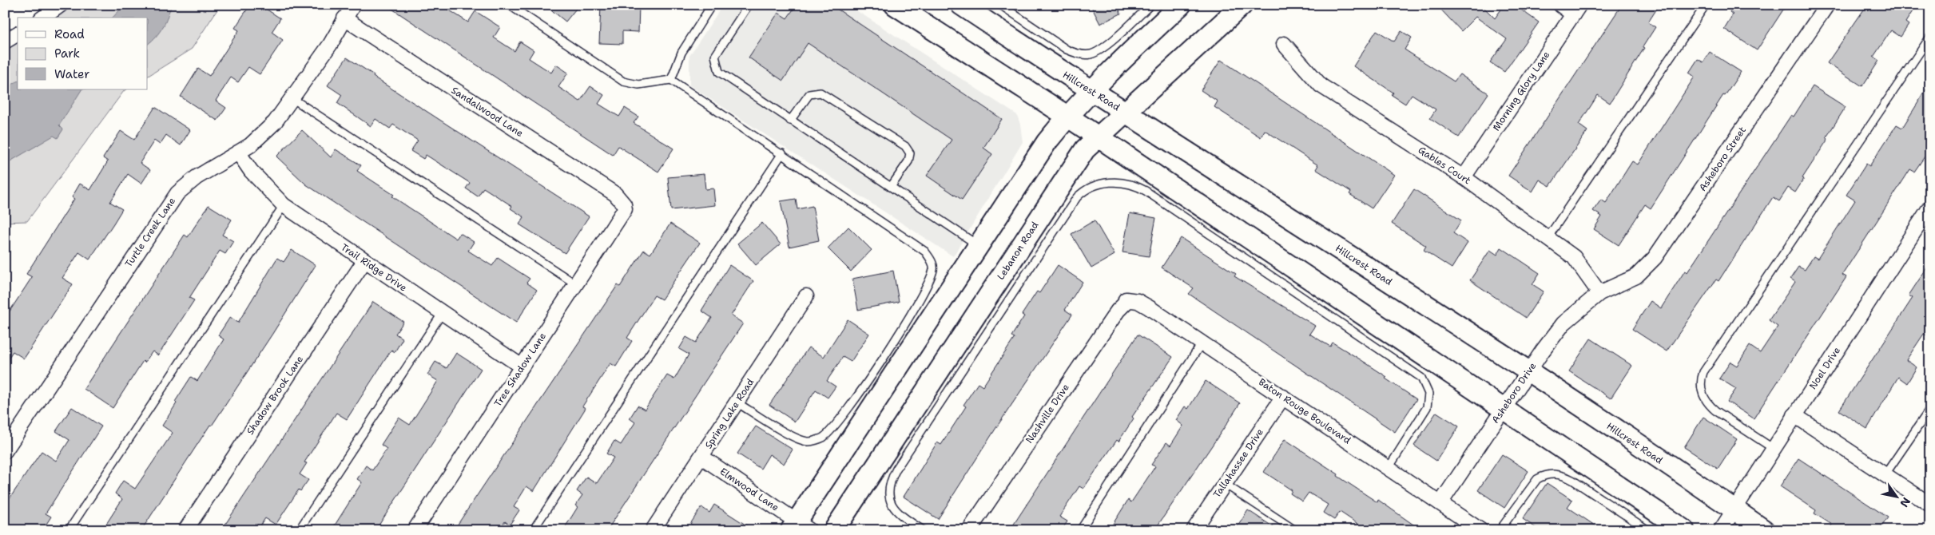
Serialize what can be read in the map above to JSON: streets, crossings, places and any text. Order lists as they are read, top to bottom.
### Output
{
  "streets": {
    "main road": ["Hillcrest Road", "Lebanon Road"],
    "street": [
      "Morning Glory Lane",
      "Sandalwood Lane",
      "Asheboro Street",
      "Gables Court",
      "Turtle Creek Lane",
      "Trail Ridge Drive",
      "Noel Drive",
      "Tree Shadow Lane",
      "Asheboro Drive",
      "Shadow Brook Lane",
      "Baton Rouge Boulevard",
      "Spring Lake Road",
      "Nashville Drive",
      "Tallahassee Drive",
      "Elmwood Lane"
    ]
  },
  "crossings": [
    ["Hillcrest Road", "Lebanon Road"],
    ["Hillcrest Road", "Noel Drive"],
    ["Hillcrest Road", "Asheboro Drive"],
    ["Morning Glory Lane", "Gables Court"],
    ["Sandalwood Lane", "Turtle Creek Lane"],
    ["Sandalwood Lane", "Tree Shadow Lane"],
    ["Asheboro Street", "Gables Court"],
    ["Asheboro Street", "Asheboro Drive"],
    ["Gables Court", "Asheboro Drive"],
    ["Turtle Creek Lane", "Trail Ridge Drive"],
    ["Trail Ridge Drive", "Tree Shadow Lane"],
    ["Trail Ridge Drive", "Shadow Brook Lane"],
    ["Asheboro Drive", "Baton Rouge Boulevard"],
    ["Baton Rouge Boulevard", "Nashville Drive"],
    ["Baton Rouge Boulevard", "Tallahassee Drive"],
    ["Spring Lake Road", "Elmwood Lane"]
  ],
  "legend": ["Road", "Park", "Water"],
  "north": "bottom right"
}
